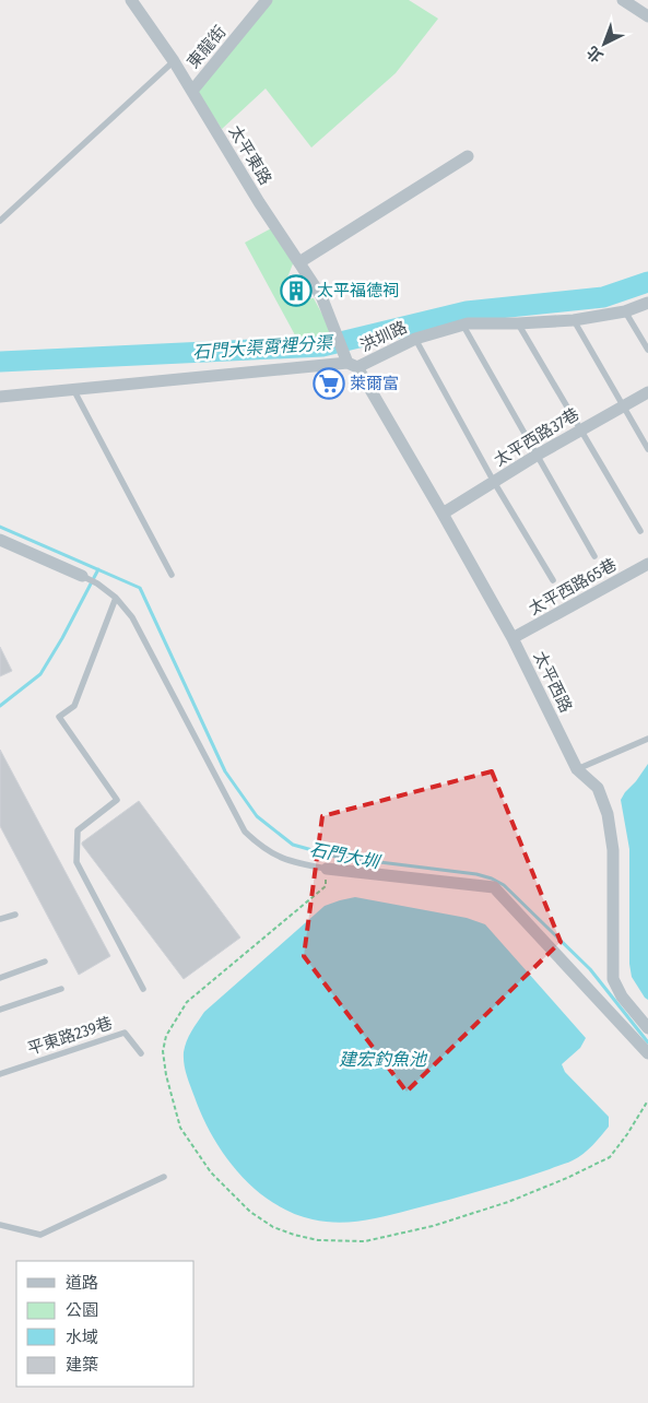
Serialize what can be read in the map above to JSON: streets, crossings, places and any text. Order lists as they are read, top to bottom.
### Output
{
  "streets": {
    "street": [
      "東龍街",
      "太平東路",
      "洪圳路",
      "太平西路37巷",
      "太平西路65巷",
      "太平西路"
    ],
    "lane": ["平東路239巷"]
  },
  "crossings": [
    ["東龍街", "太平東路"],
    ["太平東路", "洪圳路"],
    ["太平東路", "太平西路"],
    ["洪圳路", "太平西路"],
    ["太平西路37巷", "太平西路"],
    ["太平西路65巷", "太平西路"]
  ],
  "water": ["石門大渠霄裡分渠", "石門大圳", "建宏釣魚池"],
  "places": {
    "building": ["太平福德祠"],
    "supermarket": ["萊爾富"]
  },
  "legend": [
    "道路",
    "公園",
    "水域",
    "建築"
  ],
  "north": "bottom left"
}
